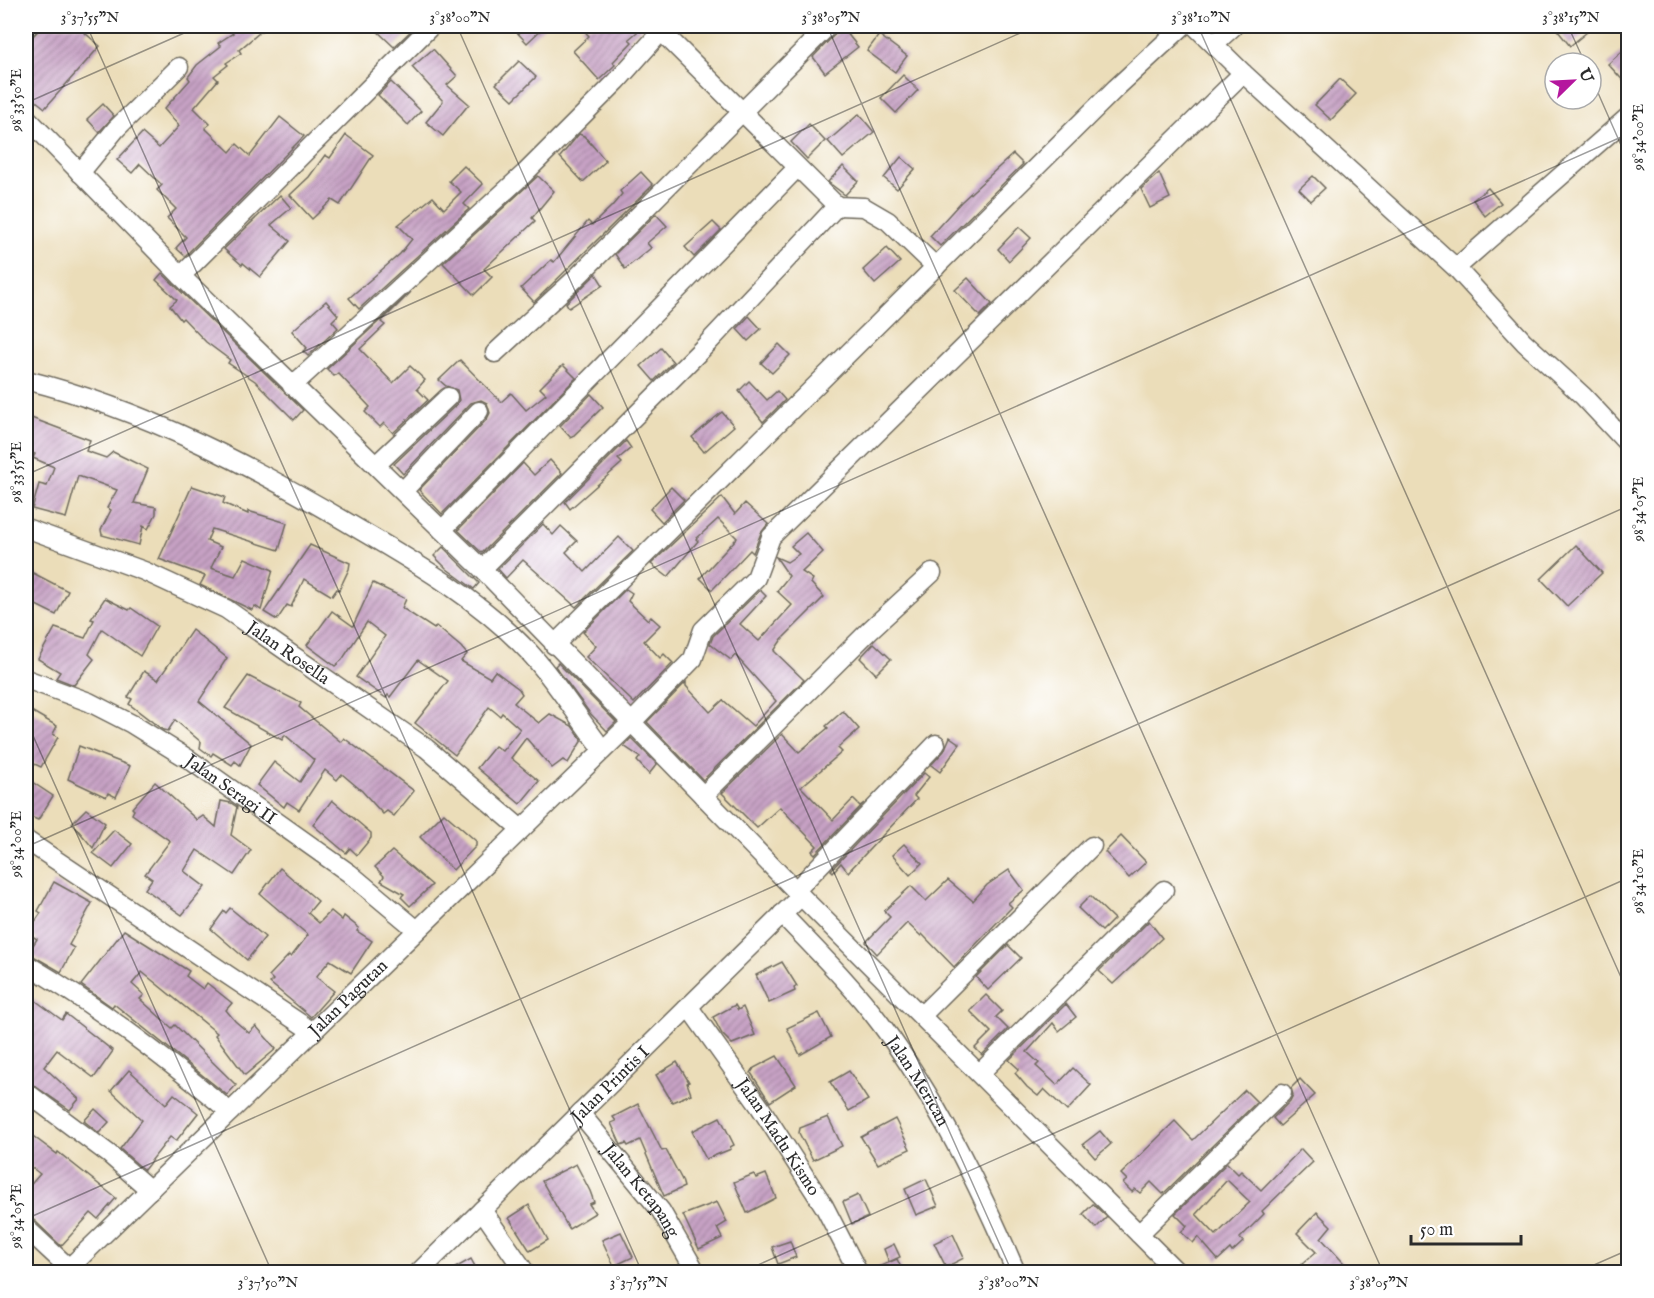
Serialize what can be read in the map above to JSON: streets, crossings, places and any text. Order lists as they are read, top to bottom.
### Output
{
  "streets": {
    "street": [
      "Jalan Rosella",
      "Jalan Seragi II",
      "Jalan Pagutan",
      "Jalan Merican",
      "Jalan Printis I",
      "Jalan Madu Kismo",
      "Jalan Ketapang"
    ]
  },
  "crossings": [
    ["Jalan Rosella", "Jalan Pagutan"],
    ["Jalan Seragi II", "Jalan Pagutan"],
    ["Jalan Merican", "Jalan Printis I"],
    ["Jalan Printis I", "Jalan Madu Kismo"],
    ["Jalan Printis I", "Jalan Ketapang"]
  ],
  "scale_bar": "50 m",
  "north": "top right",
  "coordinates": [
    "3°37'55\"N",
    "3°38'00\"N",
    "3°38'05\"N",
    "3°38'10\"N",
    "3°38'15\"N",
    "98°33'50\"E",
    "98°34'00\"E",
    "98°33'55\"E",
    "98°34'05\"E",
    "98°34'10\"E",
    "3°37'50\"N"
  ]
}
